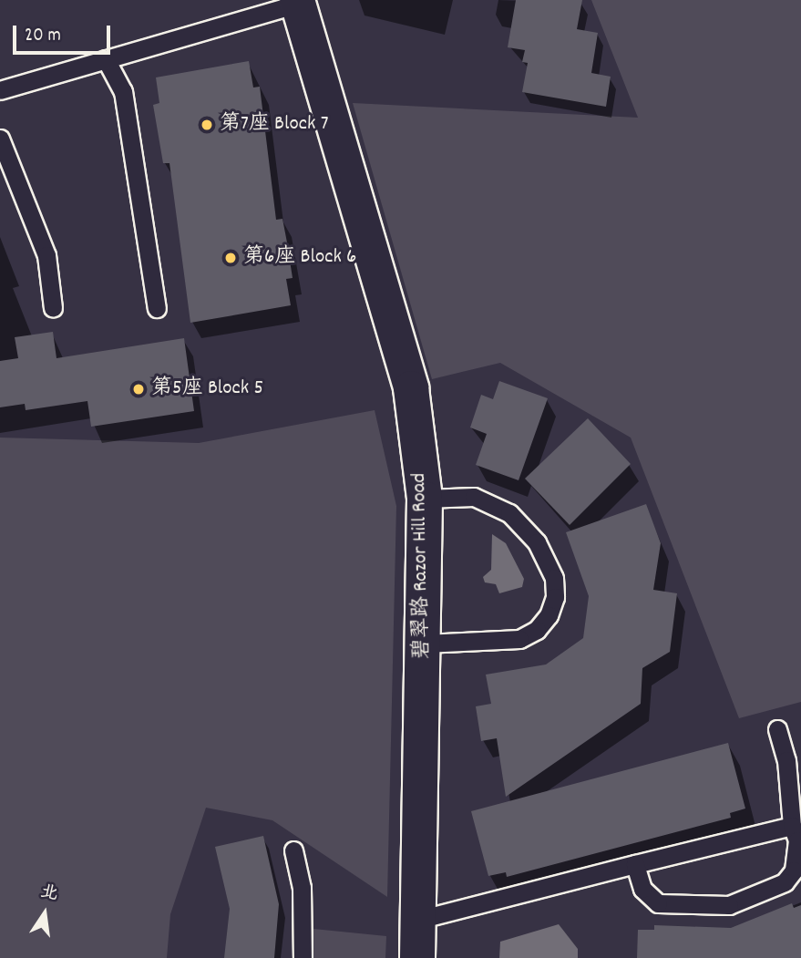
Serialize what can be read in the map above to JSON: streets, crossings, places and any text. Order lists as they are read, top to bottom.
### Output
{
  "streets": {
    "street": ["碧翠路 Razor Hill Road"]
  },
  "places": ["第7座 Block 7", "第6座 Block 6", "第5座 Block 5"],
  "scale_bar": "20 m",
  "north": "top"
}
